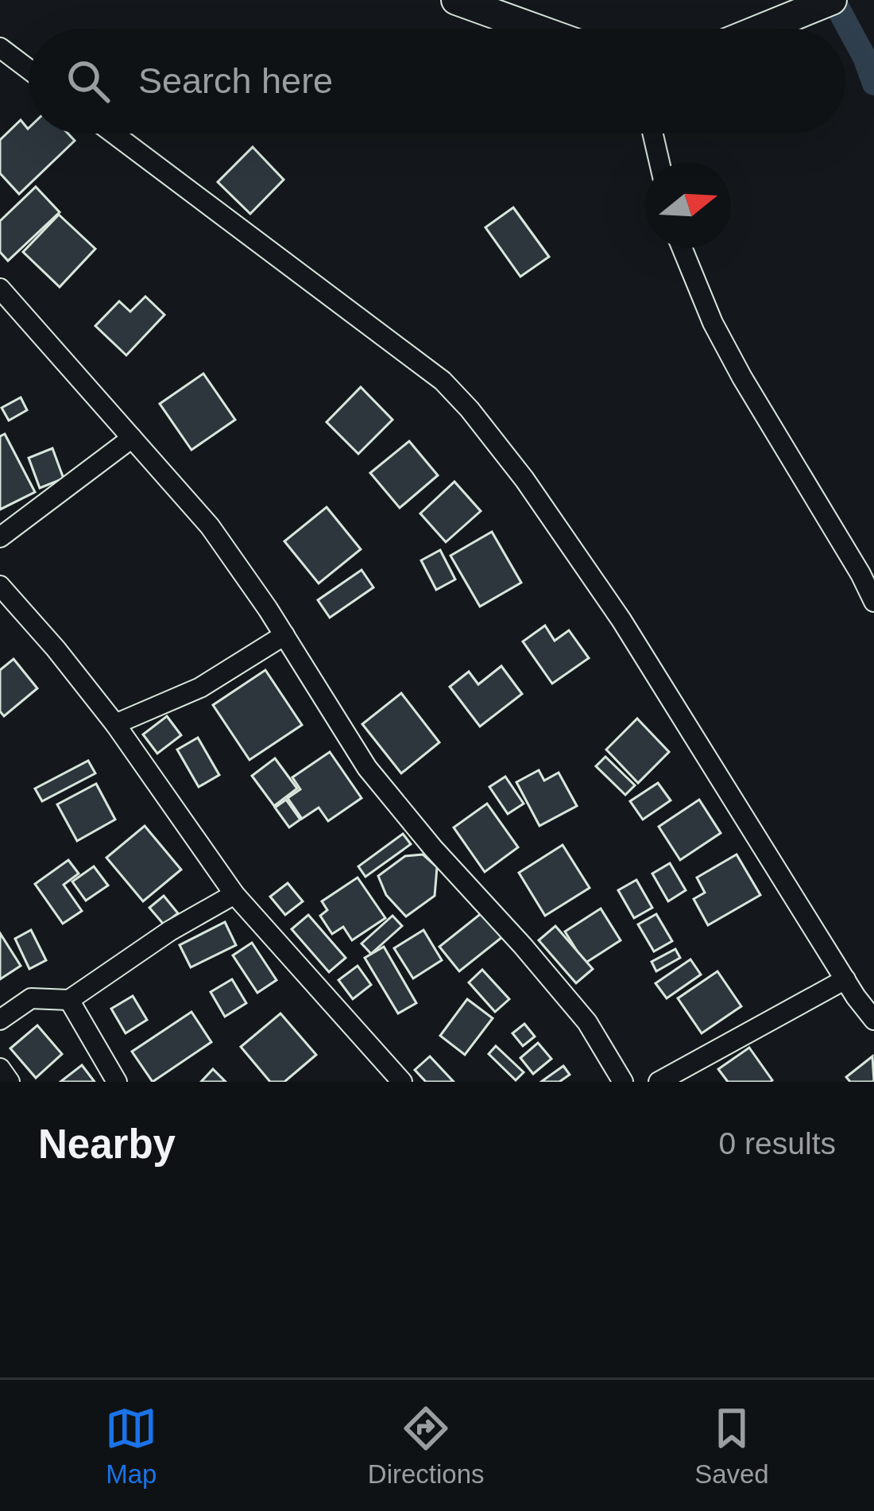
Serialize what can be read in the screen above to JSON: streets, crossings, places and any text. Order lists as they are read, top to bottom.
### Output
{
  "north": "right",
  "page": {
    "search": "Search here",
    "heading": ["Nearby", "0 results"],
    "nav": ["Map", "Directions", "Saved"]
  }
}
